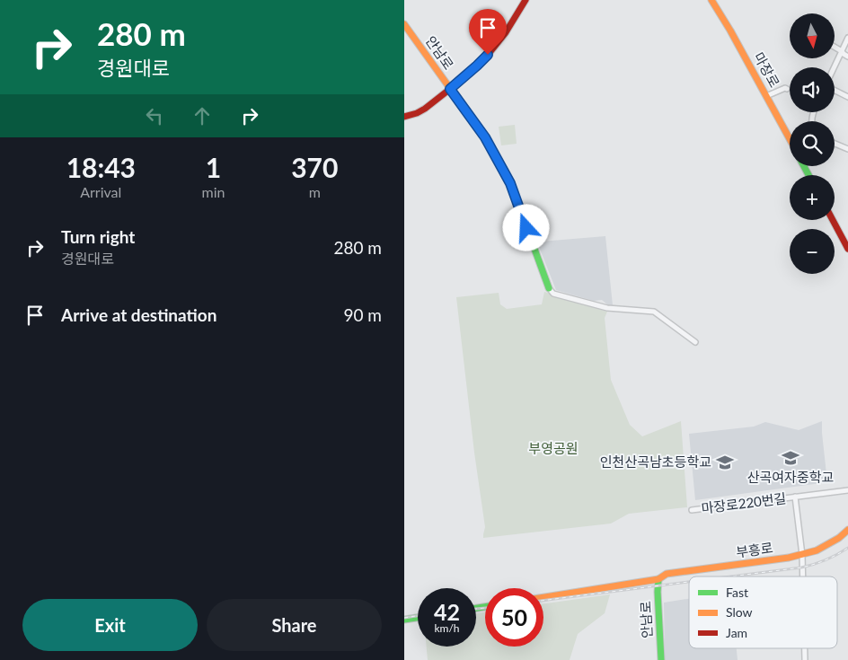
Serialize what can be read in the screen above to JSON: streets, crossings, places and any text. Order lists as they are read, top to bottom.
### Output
{
  "streets": {
    "main road": ["안남로", "마장로", "부흥로"],
    "street": ["마장로220번길"]
  },
  "crossings": [
    ["안남로", "부흥로"],
    ["마장로220번길", "부흥로"]
  ],
  "parks": ["부영공원"],
  "places": {
    "school or university": ["산곡여자중학교", "인천산곡남초등학교"]
  },
  "legend": ["Fast", "Slow", "Jam"],
  "north": "bottom",
  "page": {
    "turn": ["280 m", "경원대로"],
    "map_buttons": ["+", "−"],
    "eta": [
      "18:43",
      "Arrival",
      "1",
      "min",
      "370",
      "m"
    ],
    "list": [
      {
        "name": "Turn right",
        "note": "경원대로",
        "value": "280 m"
      },
      {
        "name": "Arrive at destination",
        "value": "90 m"
      }
    ],
    "speed": "42 km/h",
    "limit": "50",
    "buttons": ["Exit", "Share"]
  }
}
